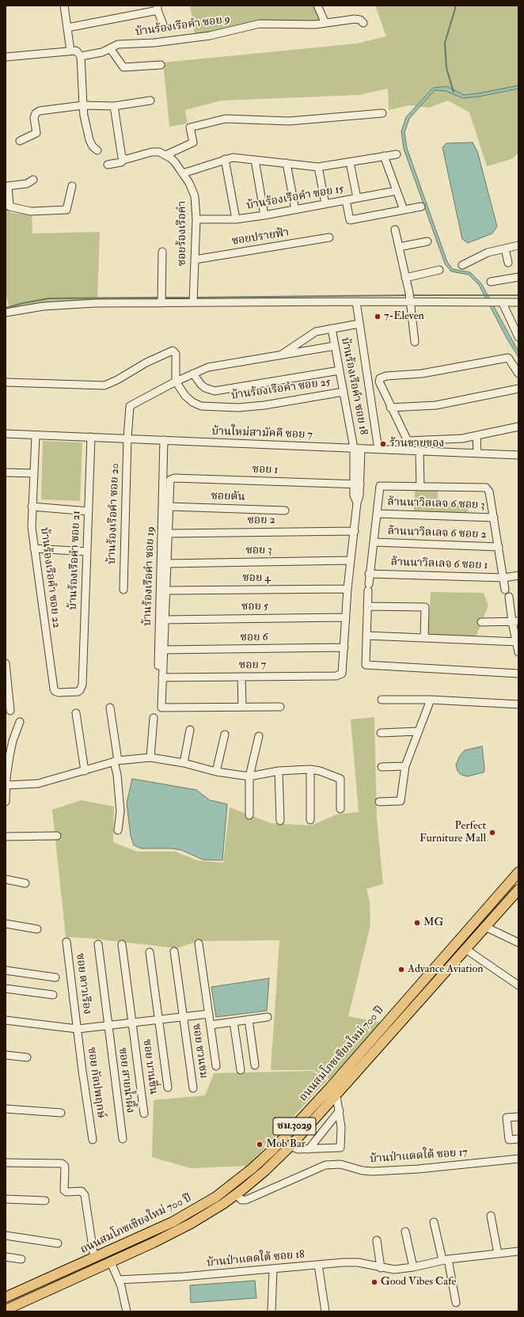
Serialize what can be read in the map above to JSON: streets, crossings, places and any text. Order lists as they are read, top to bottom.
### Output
{
  "streets": {
    "main road": ["ถนนสมโภชเชียงใหม่ 700 ปี", "ชม.3029"],
    "street": [
      "บ้านร้องเรือคำ ซอย 9",
      "บ้านร้องเรือคำ ซอย 15",
      "ซอยร้องเรือคำ",
      "ซอยปรายฟ้า",
      "บ้านร้องเรือคำ ซอย 18",
      "บ้านร้องเรือคำ ซอย 25",
      "บ้านใหม่สามัคคี ซอย 7",
      "ซอย 1",
      "ซอยตัน",
      "ล้านนาวิลเลจ 6 ซอย 3",
      "บ้านร้องเรือคำ ซอย 20",
      "ซอย 2",
      "ล้านนาวิลเลจ 6 ซอย 2",
      "ซอย 3",
      "บ้านร้องเรือคำ ซอย 21",
      "ล้านนาวิลเลจ 6 ซอย 1",
      "บ้านร้องเรือคำ ซอย 19",
      "บ้านร้องเรือคำ ซอย 22",
      "ซอย 4",
      "ซอย 5",
      "ซอย 6",
      "ซอย 7",
      "ซอย ดาวเรือง",
      "ซอย ชวนชม",
      "ซอย บานชื่น",
      "ซอย สายน้ำผึ้ง",
      "ซอย กัลปพฤกษ์",
      "บ้านป่าแดดใต้ ซอย 17",
      "บ้านป่าแดดใต้ ซอย 18"
    ]
  },
  "crossings": [
    ["บ้านร้องเรือคำ ซอย 15", "ซอยร้องเรือคำ"],
    ["ซอยร้องเรือคำ", "ซอยปรายฟ้า"],
    ["บ้านร้องเรือคำ ซอย 18", "บ้านร้องเรือคำ ซอย 25"],
    ["บ้านร้องเรือคำ ซอย 18", "บ้านใหม่สามัคคี ซอย 7"],
    ["บ้านร้องเรือคำ ซอย 18", "ซอย 1"],
    ["บ้านร้องเรือคำ ซอย 18", "ซอย 2"],
    ["บ้านร้องเรือคำ ซอย 18", "ซอย 3"],
    ["บ้านร้องเรือคำ ซอย 18", "ซอย 4"],
    ["บ้านร้องเรือคำ ซอย 18", "ซอย 5"],
    ["บ้านร้องเรือคำ ซอย 18", "ซอย 6"],
    ["บ้านร้องเรือคำ ซอย 18", "ซอย 7"],
    ["บ้านร้องเรือคำ ซอย 25", "บ้านร้องเรือคำ ซอย 20"],
    ["บ้านใหม่สามัคคี ซอย 7", "บ้านร้องเรือคำ ซอย 20"],
    ["บ้านใหม่สามัคคี ซอย 7", "บ้านร้องเรือคำ ซอย 21"],
    ["บ้านใหม่สามัคคี ซอย 7", "บ้านร้องเรือคำ ซอย 19"],
    ["บ้านใหม่สามัคคี ซอย 7", "บ้านร้องเรือคำ ซอย 22"],
    ["ซอย 1", "ซอยตัน"],
    ["บ้านร้องเรือคำ ซอย 21", "บ้านร้องเรือคำ ซอย 22"],
    ["ซอย ดาวเรือง", "ซอย กัลปพฤกษ์"],
    ["ถนนสมโภชเชียงใหม่ 700 ปี", "บ้านป่าแดดใต้ ซอย 17"]
  ],
  "places": [
    "7-Eleven",
    "ร้านขายของ",
    "Perfect Furniture Mall",
    "MG",
    "Advance Aviation",
    "Mob Bar",
    "Good Vibes Cafe"
  ]
}
